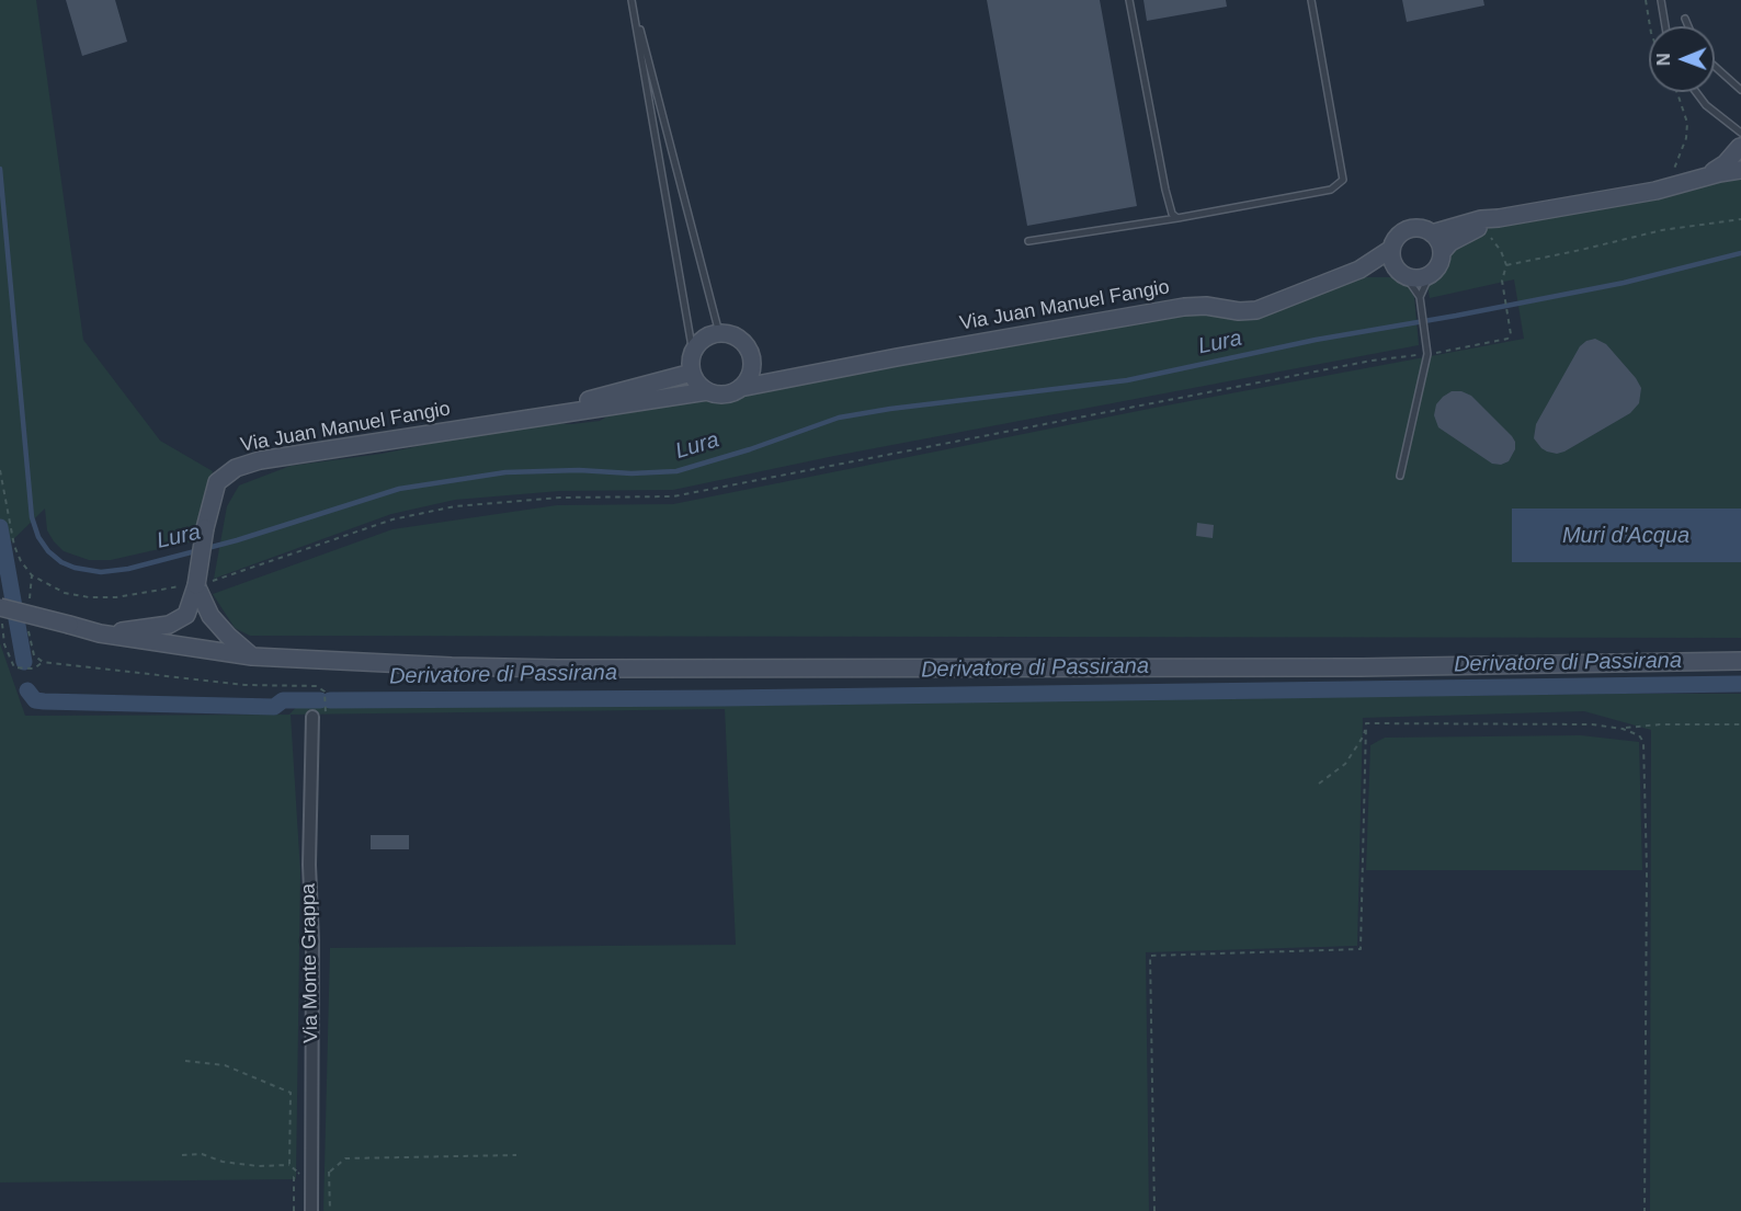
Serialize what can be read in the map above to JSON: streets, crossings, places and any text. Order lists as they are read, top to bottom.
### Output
{
  "streets": {
    "street": ["Via Juan Manuel Fangio", "Via Monte Grappa"]
  },
  "water": ["Lura", "Muri d'Acqua", "Derivatore di Passirana"],
  "north": "left"
}
